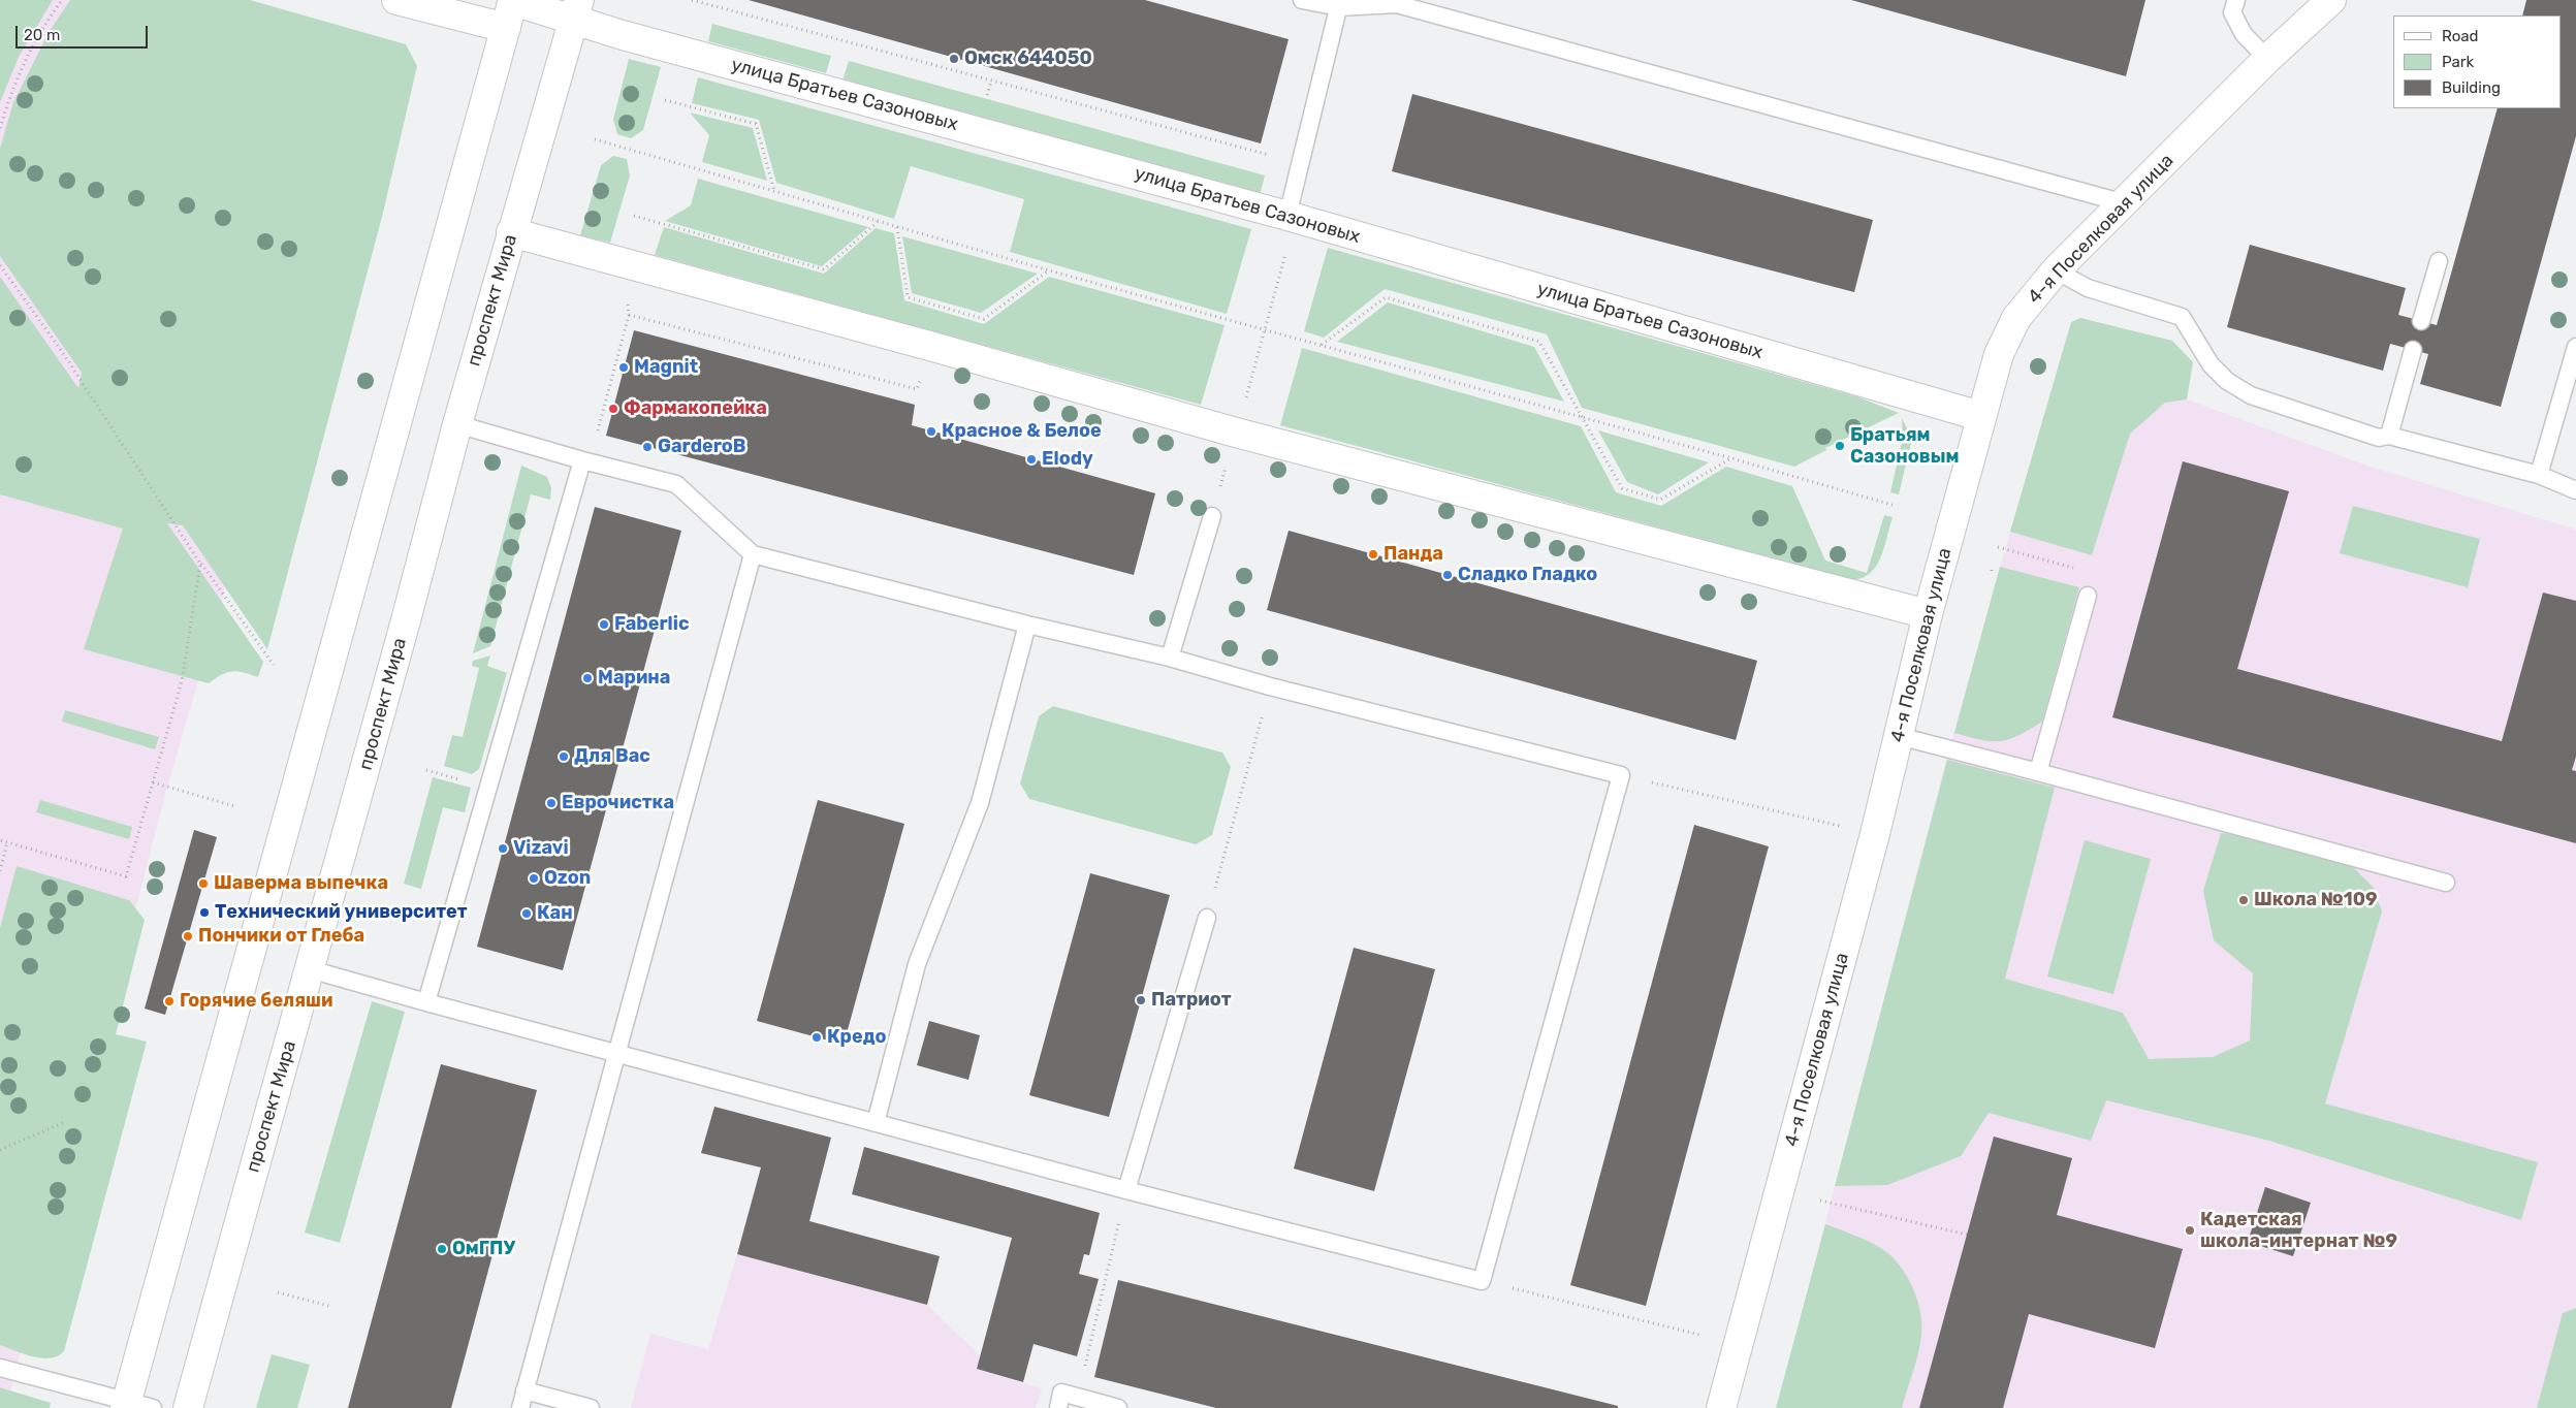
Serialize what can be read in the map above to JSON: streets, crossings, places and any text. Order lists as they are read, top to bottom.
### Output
{
  "streets": {
    "street": ["улица Братьев Сазоновых", "4-я Поселковая улица", "проспект Мира"]
  },
  "crossings": [
    ["улица Братьев Сазоновых", "4-я Поселковая улица"],
    ["улица Братьев Сазоновых", "проспект Мира"]
  ],
  "places": [
    "Омск 644050",
    "Magnit",
    "Фармакопейка",
    "Красное & Белое",
    "Братьям Сазоновым",
    "GarderoB",
    "Elody",
    "Панда",
    "Сладко Гладко",
    "Faberlic",
    "Марина",
    "Для Вас",
    "Еврочистка",
    "Vizavi",
    "Ozon",
    "Шаверма выпечка",
    "Школа №109",
    "Технический университет",
    "Кан",
    "Пончики от Глеба",
    "Патриот",
    "Горячие беляши",
    "Кредо",
    "Кадетская школа-интернат №9",
    "ОмГПУ"
  ],
  "legend": ["Road", "Park", "Building"],
  "scale_bar": "20 m"
}
